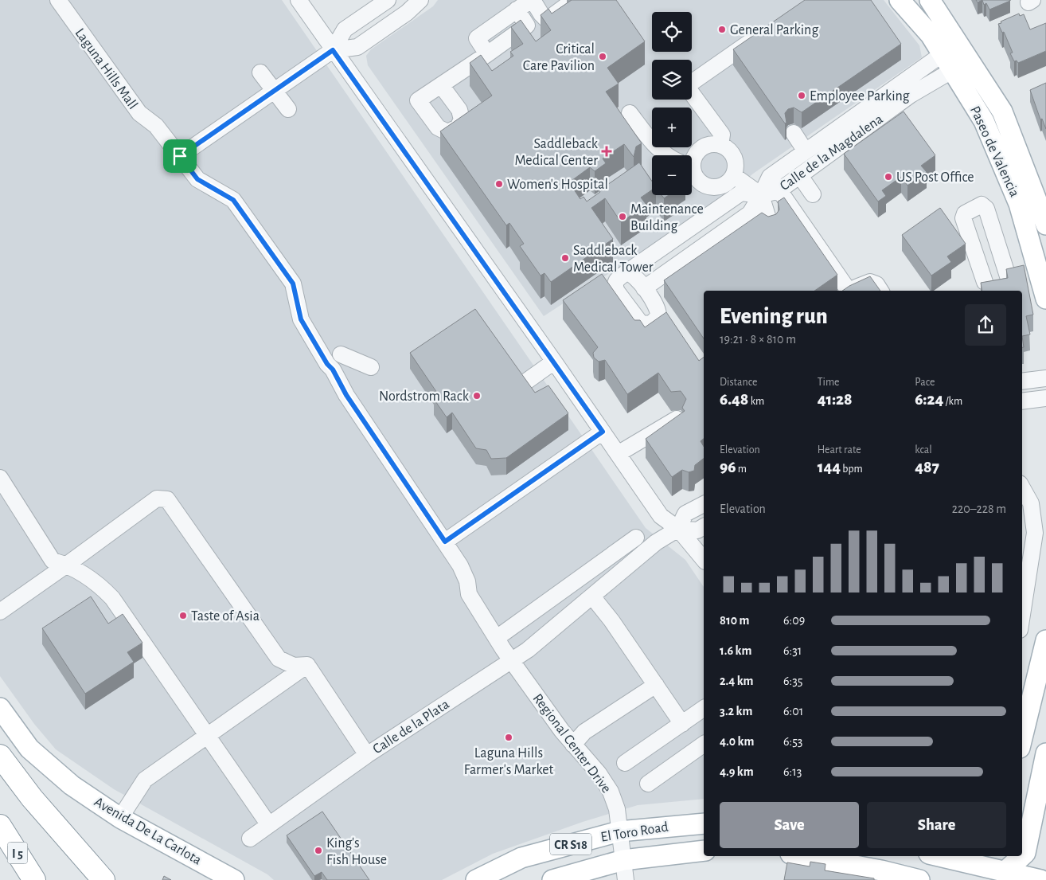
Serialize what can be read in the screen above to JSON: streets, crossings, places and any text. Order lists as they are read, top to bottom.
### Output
{
  "streets": {
    "highway": ["I 5"],
    "main road": [
      "Paseo de Valencia",
      "Avenida De La Carlota",
      "El Toro Road",
      "CR S18"
    ],
    "street": [
      "Laguna Hills Mall",
      "Calle de la Magdalena",
      "Calle de la Plata",
      "Regional Center Drive"
    ]
  },
  "crossings": [
    ["Laguna Hills Mall", "Calle de la Plata"],
    ["Laguna Hills Mall", "Regional Center Drive"],
    ["Paseo de Valencia", "Calle de la Magdalena"],
    ["Calle de la Plata", "Regional Center Drive"],
    ["Regional Center Drive", "El Toro Road"]
  ],
  "places": {
    "other": [
      "General Parking",
      "Critical Care Pavilion",
      "Employee Parking",
      "US Post Office",
      "Women's Hospital",
      "Maintenance Building",
      "Saddleback Medical Tower",
      "Nordstrom Rack",
      "Taste of Asia",
      "Laguna Hills Farmer's Market",
      "King's Fish House"
    ],
    "health": ["Saddleback Medical Center"]
  },
  "page": {
    "map_buttons": ["+", "−"],
    "heading": ["Evening run", "19:21 · 8 × 810 m"],
    "stats": [
      ["Distance", "6.48 km"],
      ["Time", "41:28"],
      ["Pace", "6:24 /km"],
      ["Elevation", "96 m"],
      ["Heart rate", "144 bpm"],
      ["kcal", "487"]
    ],
    "chart": ["Elevation", "220–228 m"],
    "list": [
      {
        "name": "810 m",
        "note": "6:09"
      },
      {
        "name": "1.6 km",
        "note": "6:31"
      },
      {
        "name": "2.4 km",
        "note": "6:35"
      },
      {
        "name": "3.2 km",
        "note": "6:01"
      },
      {
        "name": "4.0 km",
        "note": "6:53"
      },
      {
        "name": "4.9 km",
        "note": "6:13"
      }
    ],
    "buttons": ["Save", "Share"]
  }
}
